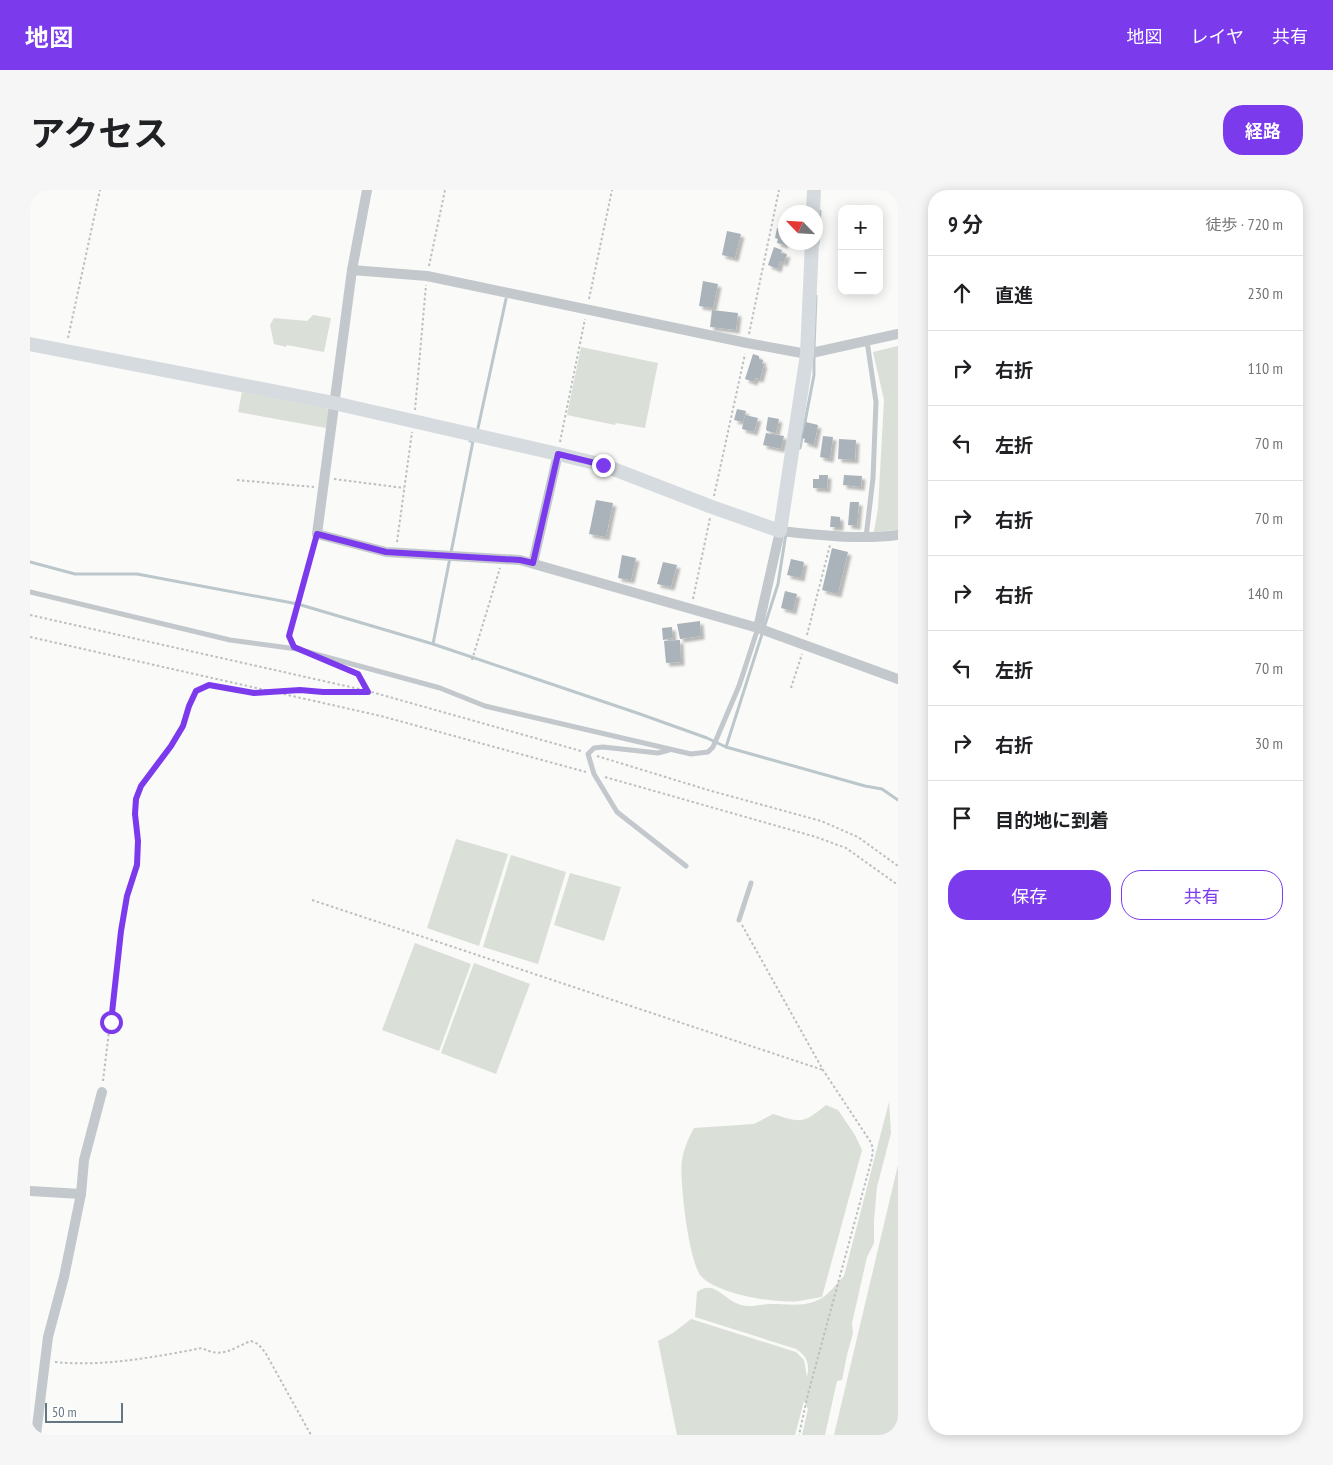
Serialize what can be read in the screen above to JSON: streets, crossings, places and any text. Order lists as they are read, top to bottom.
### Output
{
  "scale_bar": "50 m",
  "north": "top left",
  "page": {
    "header": "地図",
    "nav": ["地図", "レイヤ", "共有"],
    "title": "アクセス",
    "buttons": [
      "経路",
      ["保存", "共有"]
    ],
    "heading": ["9 分", "徒歩 · 720 m"],
    "map_buttons": ["+", "−"],
    "list": [
      ["直進", "230 m"],
      ["右折", "110 m"],
      ["左折", "70 m"],
      ["右折", "70 m"],
      ["右折", "140 m"],
      ["左折", "70 m"],
      ["右折", "30 m"],
      "目的地に到着"
    ],
    "scale": "50 m"
  }
}
